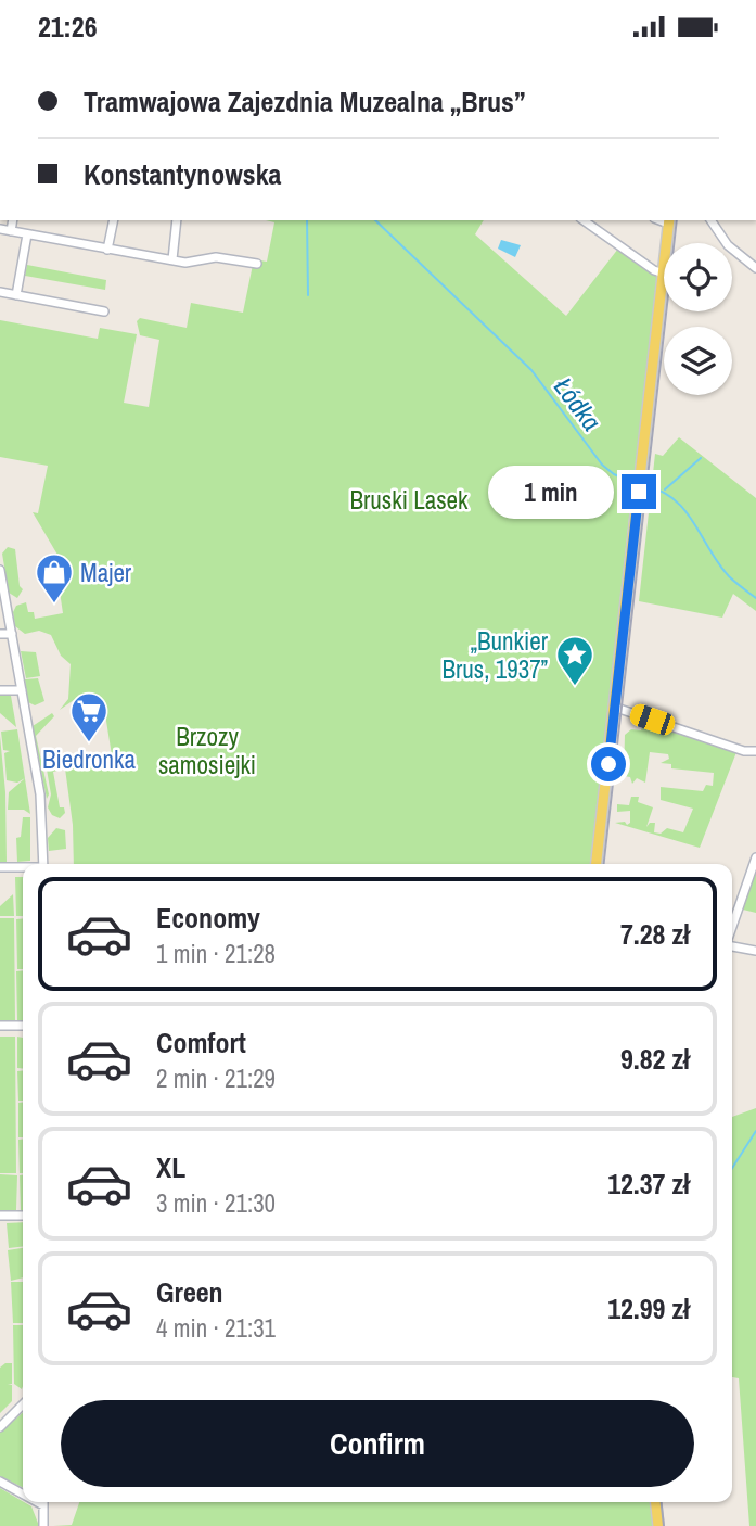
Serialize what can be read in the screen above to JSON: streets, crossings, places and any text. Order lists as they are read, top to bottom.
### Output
{
  "water": ["Łódka"],
  "parks": ["Bruski Lasek", "Brzozy samosiejki"],
  "places": {
    "shop": ["Majer"],
    "place": ["„Bunkier Brus, 1937”"],
    "supermarket": ["Biedronka"]
  },
  "page": {
    "status": "21:26",
    "banner": ["Tramwajowa Zajezdnia Muzealna „Brus”", "Konstantynowska"],
    "bubble": "1 min",
    "list": [
      {
        "name": "Economy",
        "note": "1 min · 21:28",
        "value": "7.28 zł"
      },
      {
        "name": "Comfort",
        "note": "2 min · 21:29",
        "value": "9.82 zł"
      },
      {
        "name": "XL",
        "note": "3 min · 21:30",
        "value": "12.37 zł"
      },
      {
        "name": "Green",
        "note": "4 min · 21:31",
        "value": "12.99 zł"
      }
    ],
    "buttons": "Confirm"
  }
}
